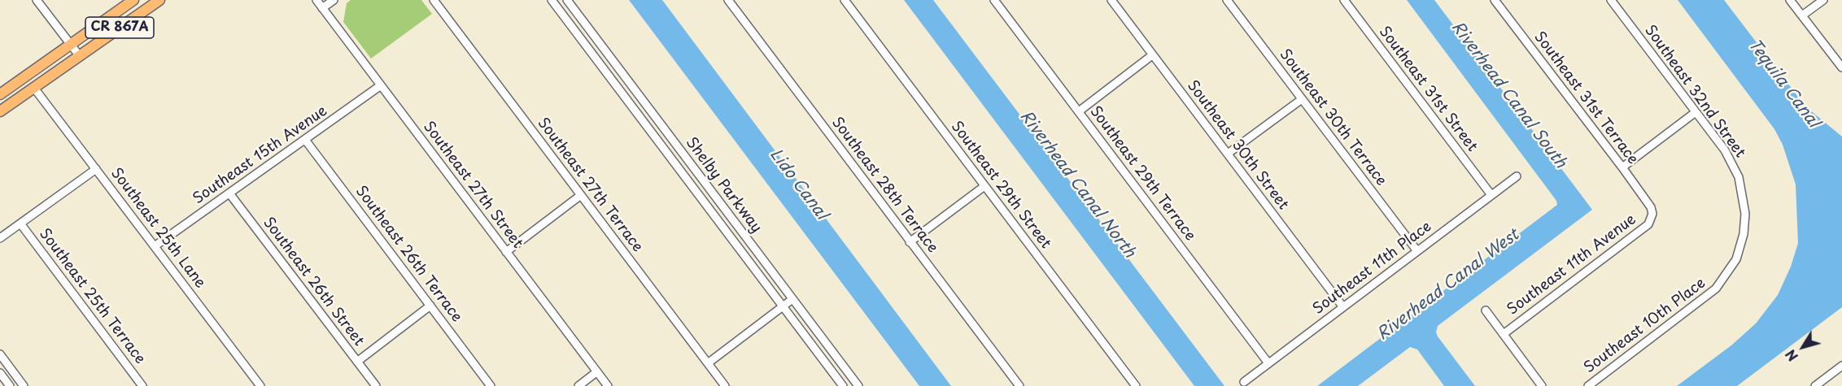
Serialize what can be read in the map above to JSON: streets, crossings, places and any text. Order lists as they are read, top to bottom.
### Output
{
  "streets": {
    "main road": ["CR 867A"],
    "street": [
      "Southeast 31st Street",
      "Southeast 32nd Street",
      "Southeast 31st Terrace",
      "Southeast 30th Terrace",
      "Southeast 30th Street",
      "Southeast 15th Avenue",
      "Southeast 29th Terrace",
      "Southeast 27th Street",
      "Southeast 27th Terrace",
      "Shelby Parkway",
      "Southeast 28th Terrace",
      "Southeast 29th Street",
      "Southeast 25th Lane",
      "Southeast 26th Terrace",
      "Southeast 11th Avenue",
      "Southeast 11th Place",
      "Southeast 26th Street",
      "Southeast 25th Terrace",
      "Southeast 10th Place"
    ]
  },
  "crossings": [
    ["CR 867A", "Southeast 25th Lane"],
    ["Southeast 31st Street", "Southeast 11th Place"],
    ["Southeast 32nd Street", "Southeast 10th Place"],
    ["Southeast 31st Terrace", "Southeast 11th Avenue"],
    ["Southeast 30th Terrace", "Southeast 11th Place"],
    ["Southeast 30th Street", "Southeast 11th Place"],
    ["Southeast 15th Avenue", "Southeast 27th Street"],
    ["Southeast 15th Avenue", "Southeast 25th Lane"],
    ["Southeast 15th Avenue", "Southeast 26th Terrace"],
    ["Southeast 15th Avenue", "Southeast 26th Street"],
    ["Southeast 29th Terrace", "Southeast 11th Place"]
  ],
  "water": [
    "Tequila Canal",
    "Riverhead Canal South",
    "Lido Canal",
    "Riverhead Canal North",
    "Riverhead Canal West"
  ],
  "north": "bottom left"
}
